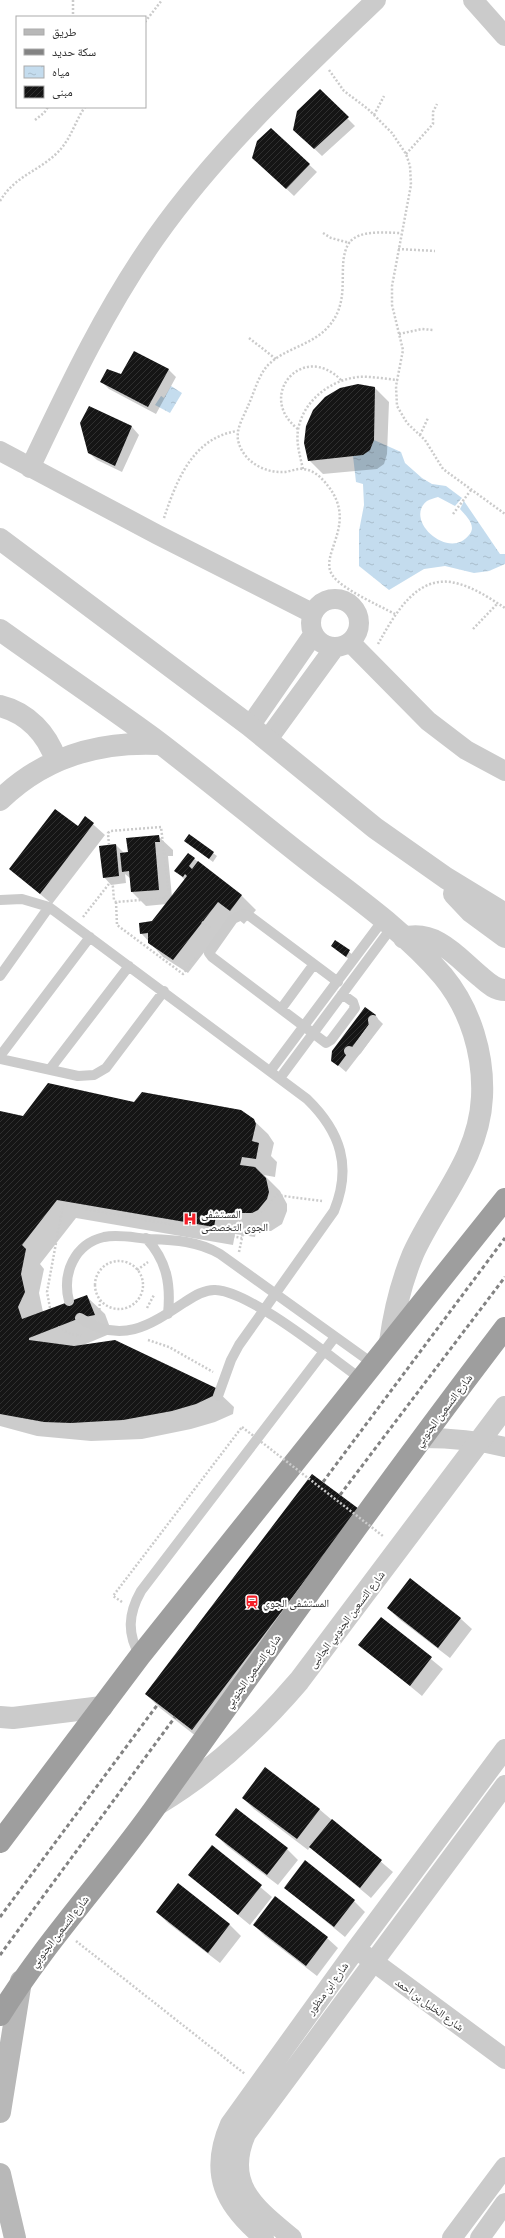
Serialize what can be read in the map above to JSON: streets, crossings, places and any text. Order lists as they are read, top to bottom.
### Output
{
  "streets": {
    "highway": ["شارع التسعين الجنوبي"],
    "street": ["شارع التسعين الجنوبي الجانبى", "شارع ابن منظور", "شارع الخليل بن احمد"]
  },
  "crossings": [
    ["شارع التسعين الجنوبي", "شارع التسعين الجنوبي الجانبى"],
    ["شارع ابن منظور", "شارع الخليل بن احمد"]
  ],
  "places": {
    "hospital": ["المستشفى الجوى التخصصى"],
    "station": ["المستشفى الجوي"]
  },
  "legend": [
    "طريق",
    "سكة حديد",
    "مياه",
    "مبنى"
  ]
}
